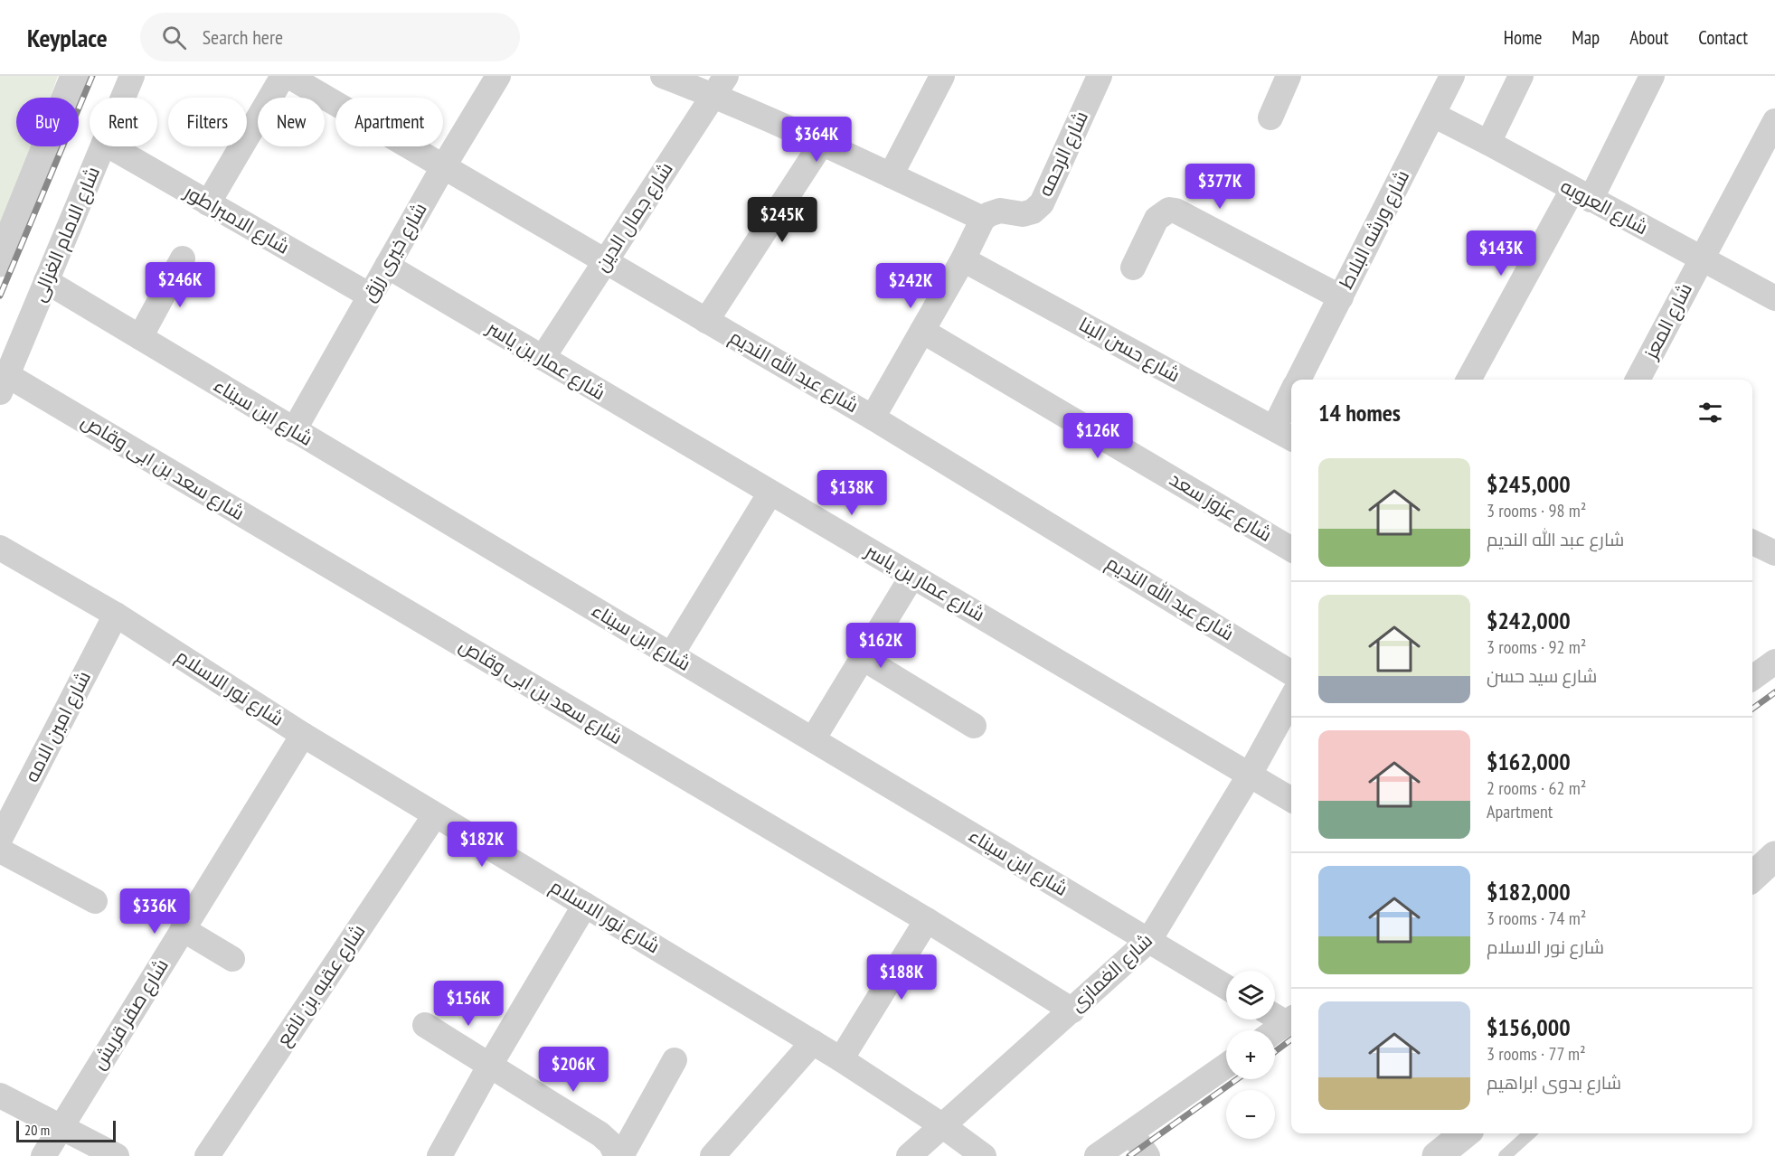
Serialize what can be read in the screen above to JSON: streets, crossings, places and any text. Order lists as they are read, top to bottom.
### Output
{
  "streets": {
    "street": [
      "شارع الرحمه",
      "شارع العروبه",
      "شارع جمال الدين",
      "شارع الامبراطور",
      "شارع ورشه البلاط",
      "شارع الامام الغزالى",
      "شارع خيرى رزق",
      "شارع المعز",
      "شارع حسن البنا",
      "شارع عمار بن ياسر",
      "شارع عبد الله النديم",
      "شارع ابن سيناء",
      "شارع سعد بن ابى وقاص",
      "شارع عزوز سعد",
      "شارع نور الاسلام",
      "شارع امين الامه",
      "شارع الغمازى",
      "شارع عقبه بن نافع",
      "شارع صقر قريش"
    ]
  },
  "crossings": [
    ["شارع العروبه", "شارع ورشه البلاط"],
    ["شارع العروبه", "شارع المعز"],
    ["شارع جمال الدين", "شارع عمار بن ياسر"],
    ["شارع جمال الدين", "شارع عبد الله النديم"],
    ["شارع الامبراطور", "شارع خيرى رزق"],
    ["شارع ورشه البلاط", "شارع حسن البنا"],
    ["شارع الامام الغزالى", "شارع ابن سيناء"],
    ["شارع الامام الغزالى", "شارع سعد بن ابى وقاص"],
    ["شارع خيرى رزق", "شارع عمار بن ياسر"],
    ["شارع خيرى رزق", "شارع عبد الله النديم"],
    ["شارع خيرى رزق", "شارع ابن سيناء"],
    ["شارع عمار بن ياسر", "شارع الغمازى"],
    ["شارع ابن سيناء", "شارع الغمازى"],
    ["شارع سعد بن ابى وقاص", "شارع الغمازى"],
    ["شارع نور الاسلام", "شارع امين الامه"],
    ["شارع نور الاسلام", "شارع الغمازى"],
    ["شارع نور الاسلام", "شارع عقبه بن نافع"],
    ["شارع نور الاسلام", "شارع صقر قريش"]
  ],
  "scale_bar": "20 m",
  "page": {
    "header": "Keyplace",
    "search": "Search here",
    "nav": [
      "Home",
      "Map",
      "About",
      "Contact"
    ],
    "chip": [
      "Buy",
      "Rent",
      "Filters",
      "New",
      "Apartment"
    ],
    "price": [
      "$364K",
      "$377K",
      "$245K",
      "$143K",
      "$246K",
      "$242K",
      "$126K",
      "$138K",
      "$162K",
      "$182K",
      "$336K",
      "$188K",
      "$156K",
      "$206K"
    ],
    "heading": "14 homes",
    "list": [
      {
        "name": "$245,000",
        "note": "3 rooms · 98 m² · شارع عبد الله النديم"
      },
      {
        "name": "$242,000",
        "note": "3 rooms · 92 m² · شارع سيد حسن"
      },
      {
        "name": "$162,000",
        "note": "2 rooms · 62 m² · Apartment"
      },
      {
        "name": "$182,000",
        "note": "3 rooms · 74 m² · شارع نور الاسلام"
      },
      {
        "name": "$156,000",
        "note": "3 rooms · 77 m² · شارع بدوى ابراهيم"
      }
    ],
    "map_buttons": ["+", "−"],
    "scale": "20 m"
  }
}
